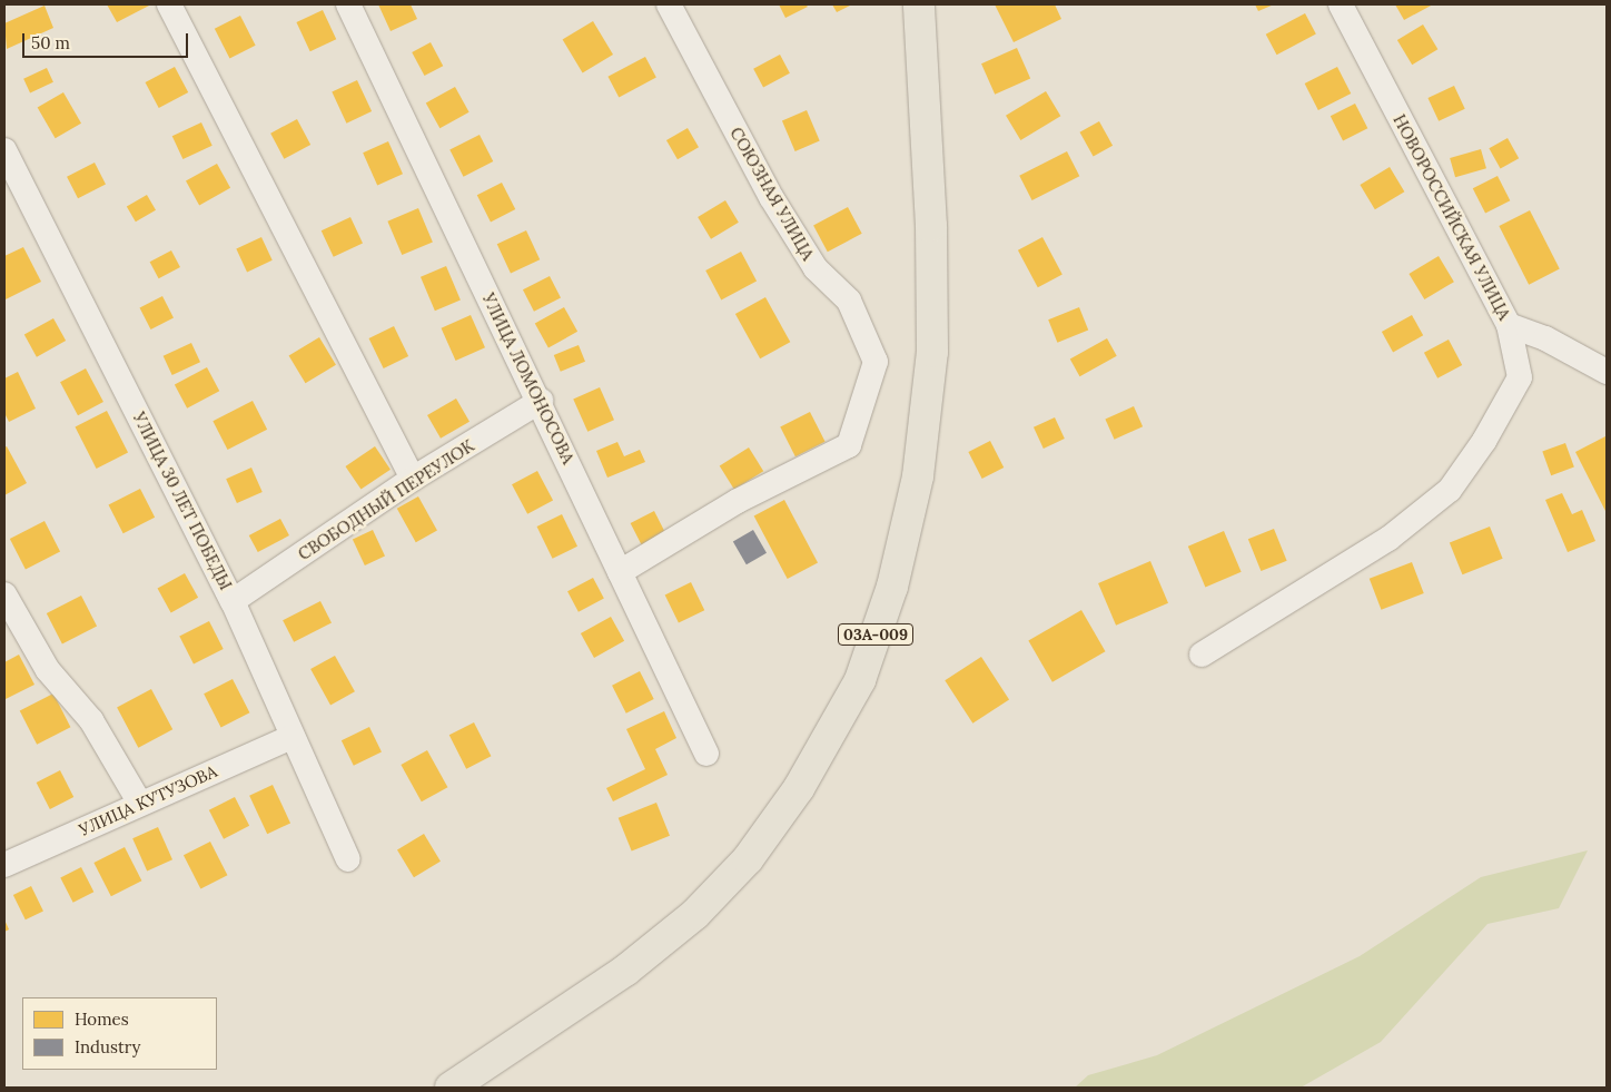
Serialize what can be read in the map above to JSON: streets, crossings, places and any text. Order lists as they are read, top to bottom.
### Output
{
  "streets": {
    "main road": ["03А-009"],
    "street": [
      "СОЮЗНАЯ УЛИЦА",
      "НОВОРОССИЙСКАЯ УЛИЦА",
      "УЛИЦА ЛОМОНОСОВА",
      "СВОБОДНЫЙ ПЕРЕУЛОК",
      "УЛИЦА 30 ЛЕТ ПОБЕДЫ",
      "УЛИЦА КУТУЗОВА"
    ]
  },
  "crossings": [
    ["СОЮЗНАЯ УЛИЦА", "УЛИЦА ЛОМОНОСОВА"],
    ["УЛИЦА ЛОМОНОСОВА", "СВОБОДНЫЙ ПЕРЕУЛОК"],
    ["СВОБОДНЫЙ ПЕРЕУЛОК", "УЛИЦА 30 ЛЕТ ПОБЕДЫ"],
    ["УЛИЦА 30 ЛЕТ ПОБЕДЫ", "УЛИЦА КУТУЗОВА"]
  ],
  "legend": ["Homes", "Industry"],
  "scale_bar": "50 m"
}
